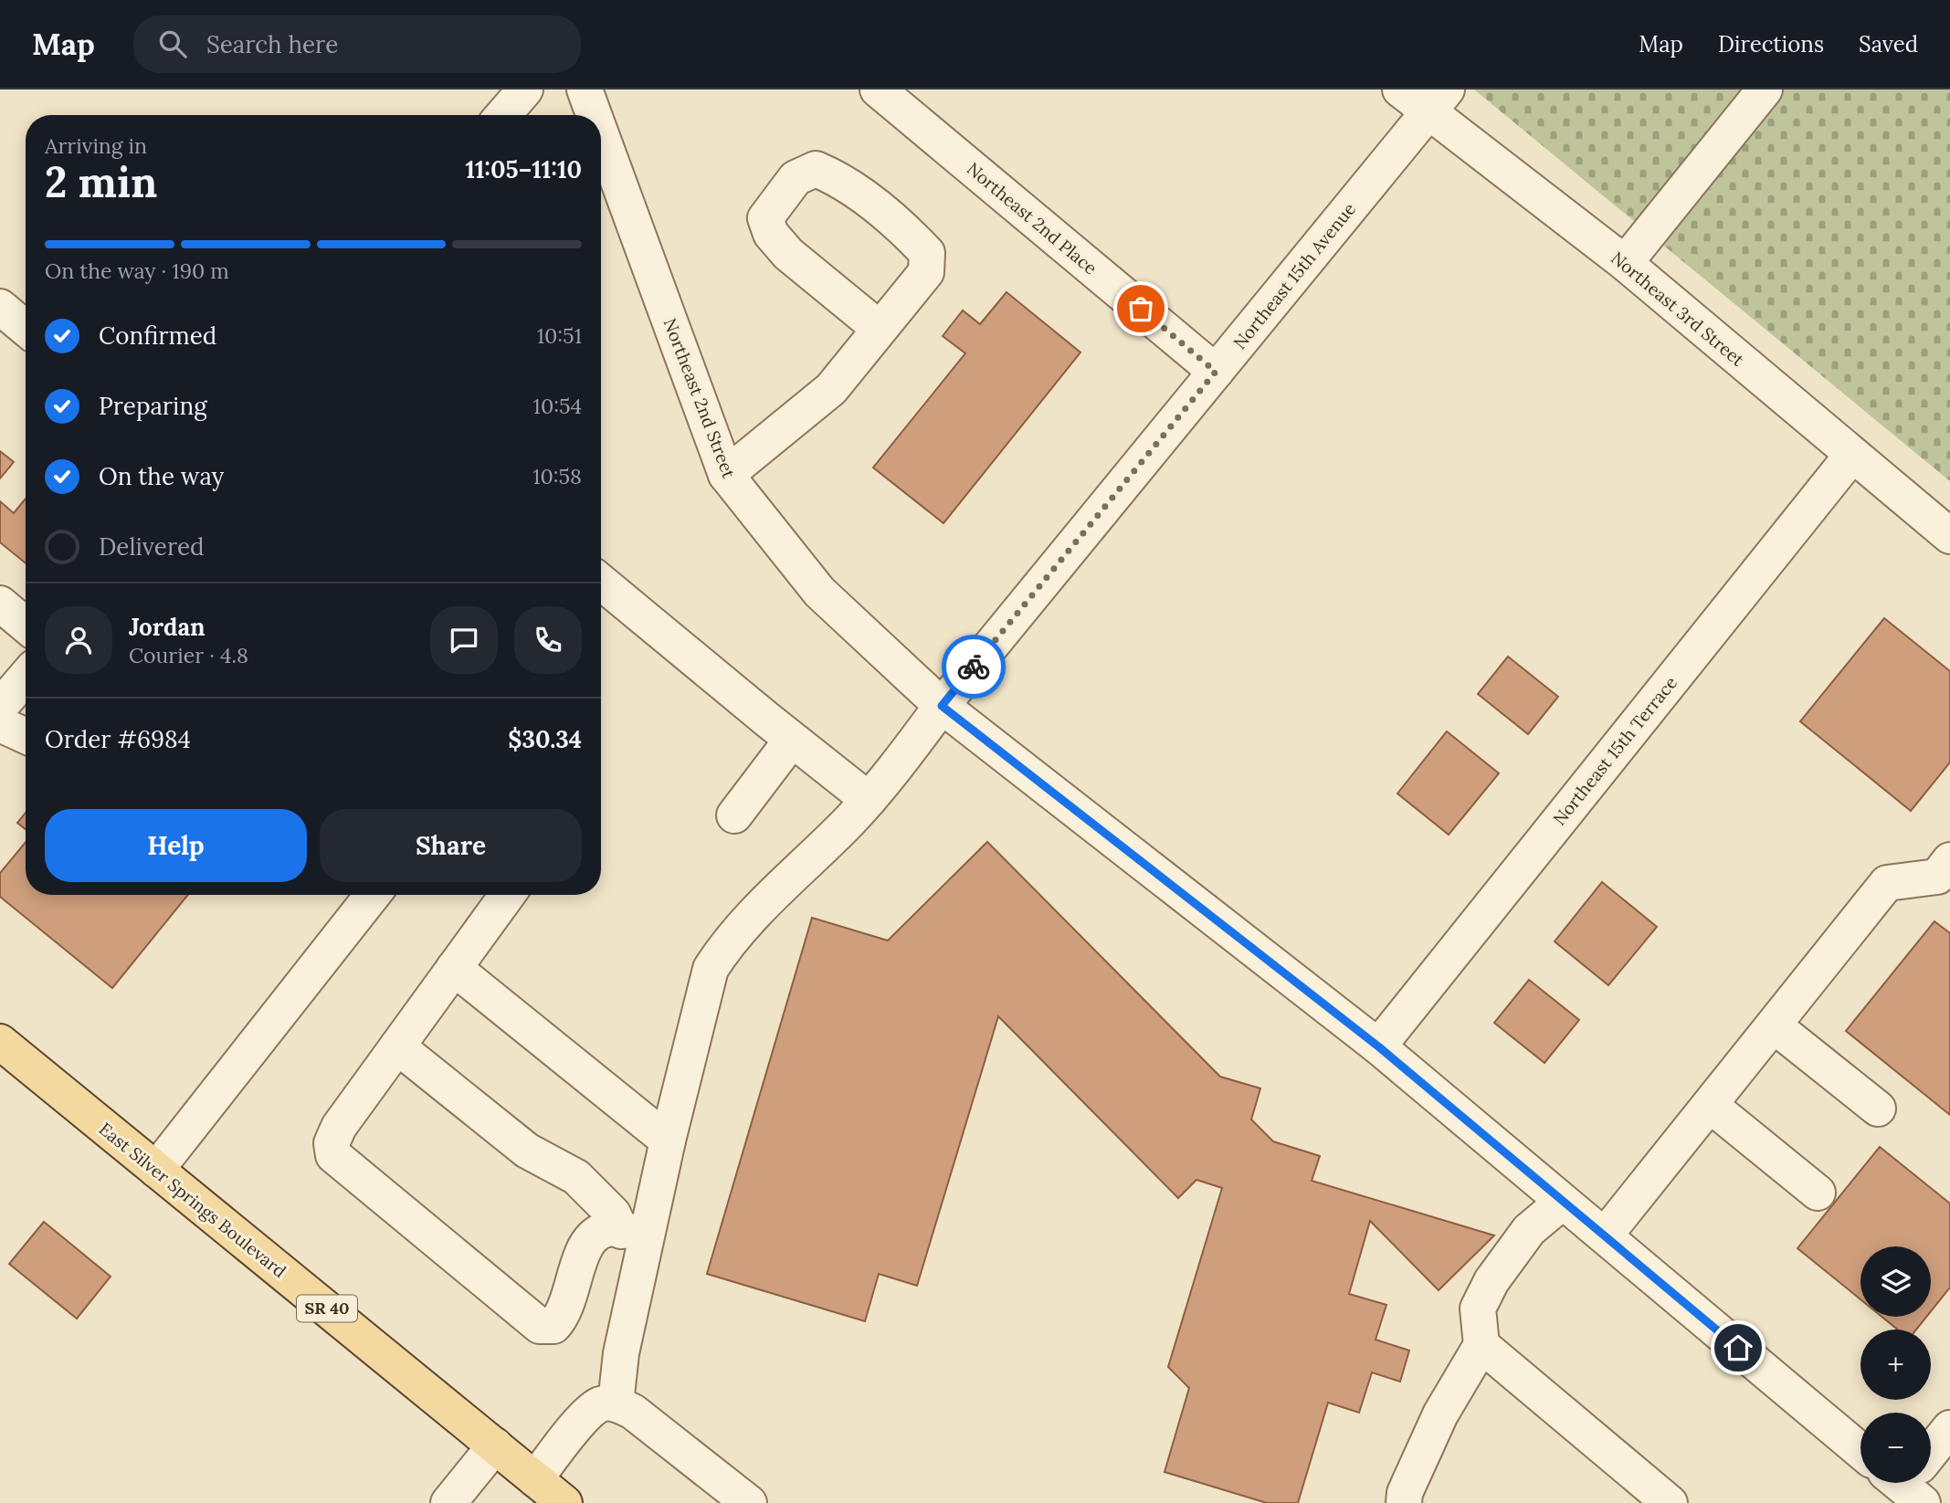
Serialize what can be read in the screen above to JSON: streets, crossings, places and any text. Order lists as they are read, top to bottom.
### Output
{
  "streets": {
    "main road": ["East Silver Springs Boulevard", "SR 40"],
    "street": [
      "Northeast 2nd Place",
      "Northeast 15th Avenue",
      "Northeast 3rd Street",
      "Northeast 2nd Street",
      "Northeast 15th Terrace"
    ]
  },
  "crossings": [
    ["Northeast 2nd Place", "Northeast 15th Avenue"],
    ["Northeast 15th Avenue", "Northeast 3rd Street"],
    ["Northeast 15th Avenue", "Northeast 2nd Street"],
    ["Northeast 3rd Street", "Northeast 15th Terrace"],
    ["Northeast 2nd Street", "Northeast 15th Terrace"]
  ],
  "page": {
    "header": "Map",
    "search": "Search here",
    "nav": ["Map", "Directions", "Saved"],
    "heading": ["2 min", "Arriving in", "11:05–11:10"],
    "panel": [
      "Jordan",
      "Courier · 4.8",
      "Order #6984",
      "$30.34"
    ],
    "bar": "On the way · 190 m",
    "list": [
      ["Confirmed", "10:51"],
      ["Preparing", "10:54"],
      ["On the way", "10:58"],
      "Delivered"
    ],
    "buttons": ["Help", "Share"],
    "map_buttons": ["+", "−"]
  }
}
